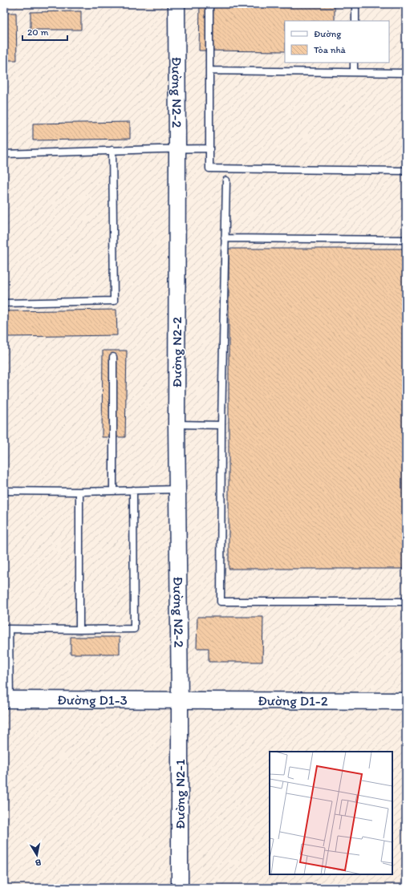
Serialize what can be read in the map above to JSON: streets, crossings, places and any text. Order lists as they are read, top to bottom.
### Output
{
  "streets": {
    "street": [
      "Đường N2-2",
      "Đường D1-3",
      "Đường D1-2",
      "Đường N2-1"
    ]
  },
  "crossings": [
    ["Đường N2-2", "Đường D1-3"],
    ["Đường N2-2", "Đường D1-2"],
    ["Đường N2-2", "Đường N2-1"],
    ["Đường D1-3", "Đường D1-2"],
    ["Đường D1-3", "Đường N2-1"],
    ["Đường D1-2", "Đường N2-1"]
  ],
  "legend": ["Đường", "Tòa nhà"],
  "scale_bar": "20 m",
  "north": "bottom"
}
